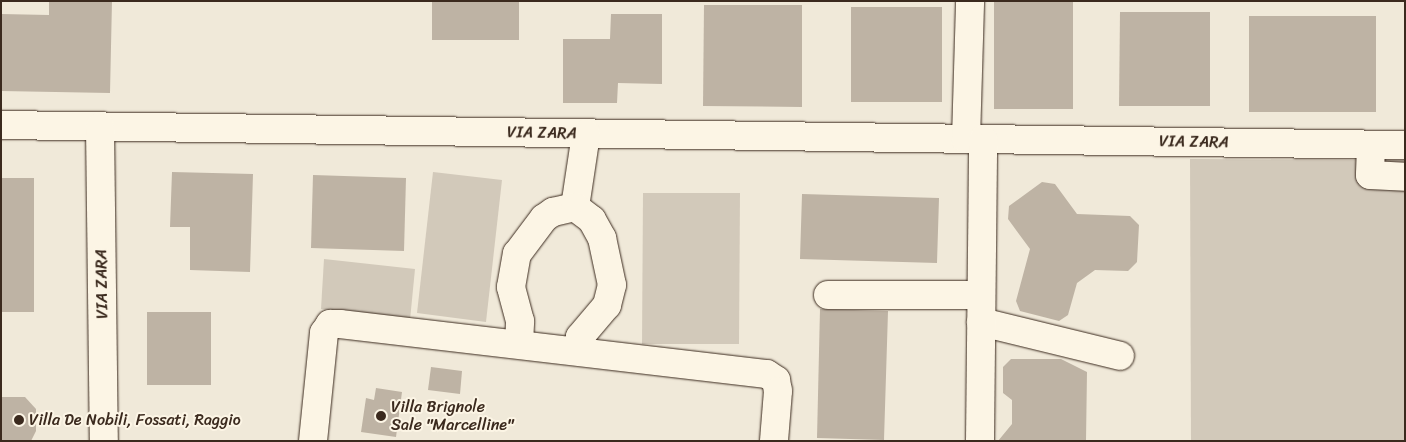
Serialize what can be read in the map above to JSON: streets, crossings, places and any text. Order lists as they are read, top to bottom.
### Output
{
  "streets": {
    "street": ["VIA ZARA"]
  },
  "places": ["Villa Brignole Sale \"Marcelline\"", "Villa De Nobili, Fossati, Raggio"]
}
